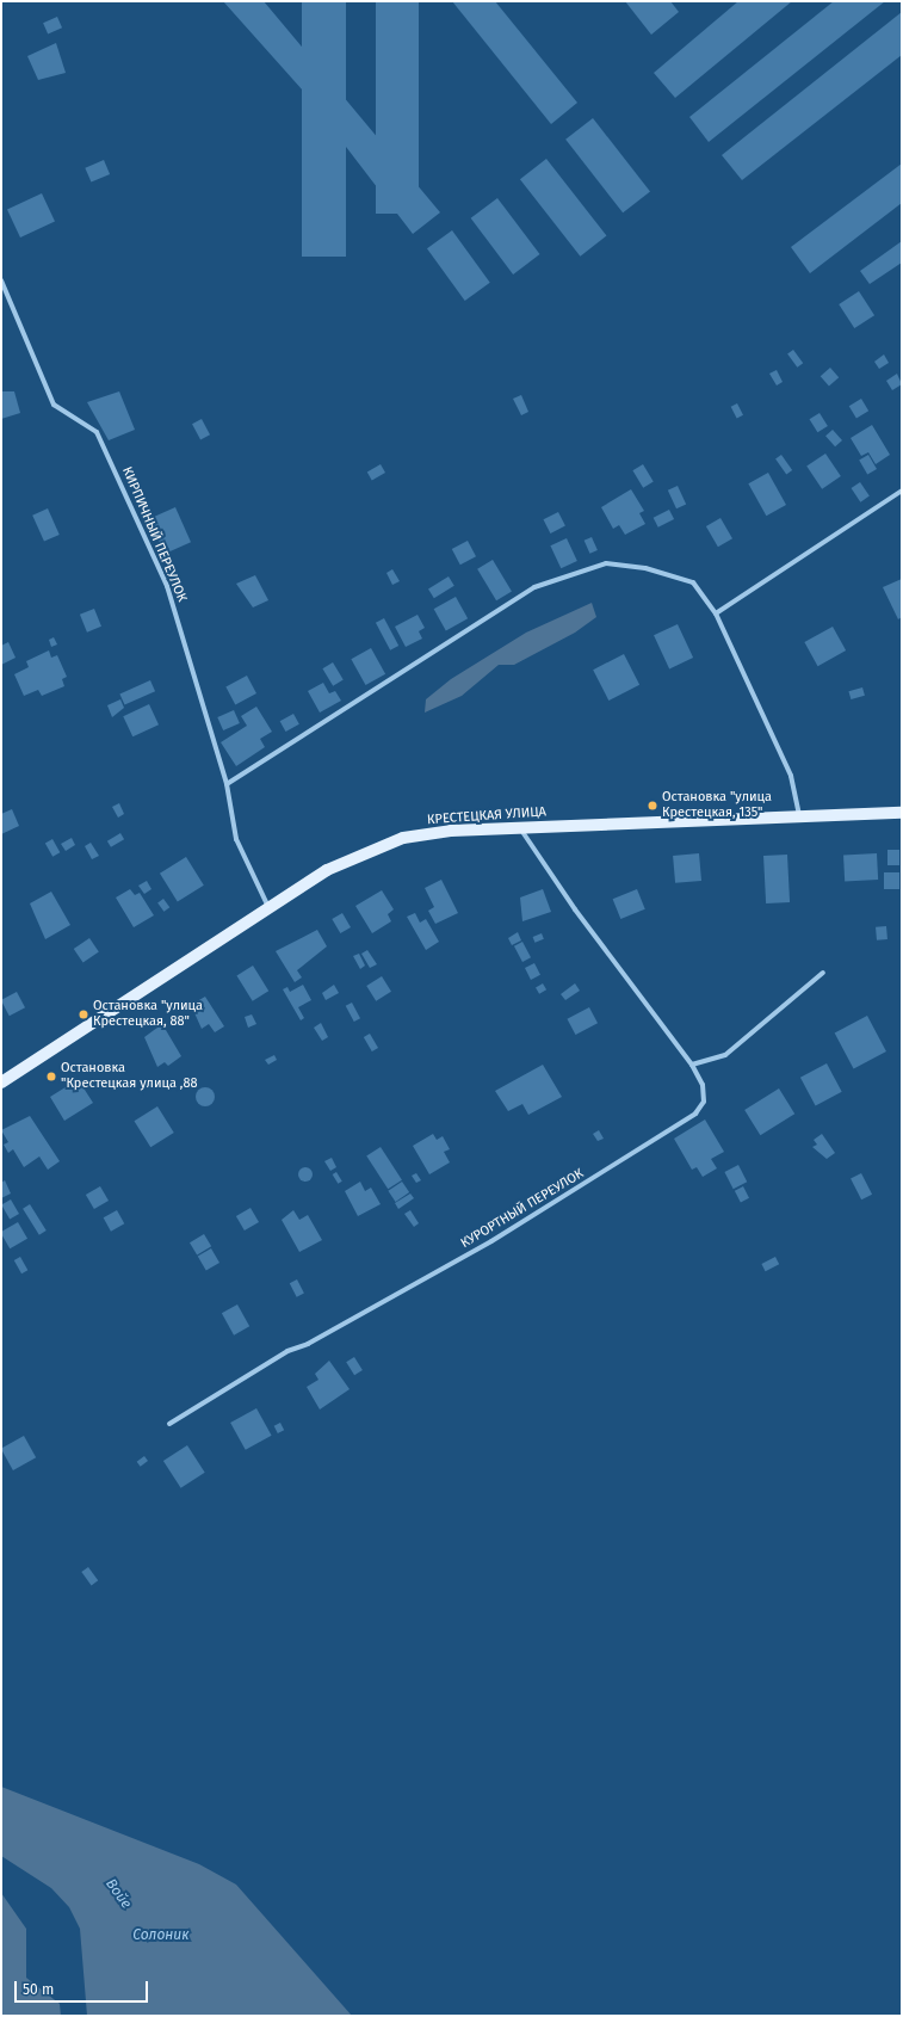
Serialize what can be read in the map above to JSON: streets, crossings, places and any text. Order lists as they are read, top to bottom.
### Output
{
  "streets": {
    "main road": ["КРЕСТЕЦКАЯ УЛИЦА"],
    "street": ["КИРПИЧНЫЙ ПЕРЕУЛОК", "КУРОРТНЫЙ ПЕРЕУЛОК"]
  },
  "crossings": [
    ["КИРПИЧНЫЙ ПЕРЕУЛОК", "КРЕСТЕЦКАЯ УЛИЦА"],
    ["КРЕСТЕЦКАЯ УЛИЦА", "КУРОРТНЫЙ ПЕРЕУЛОК"]
  ],
  "water": ["Войе", "Солоник"],
  "places": ["Остановка \"улица Крестецкая, 135\"", "Остановка \"улица Крестецкая, 88\"", "Остановка \"Крестецкая улица ,88"],
  "scale_bar": "50 m"
}
